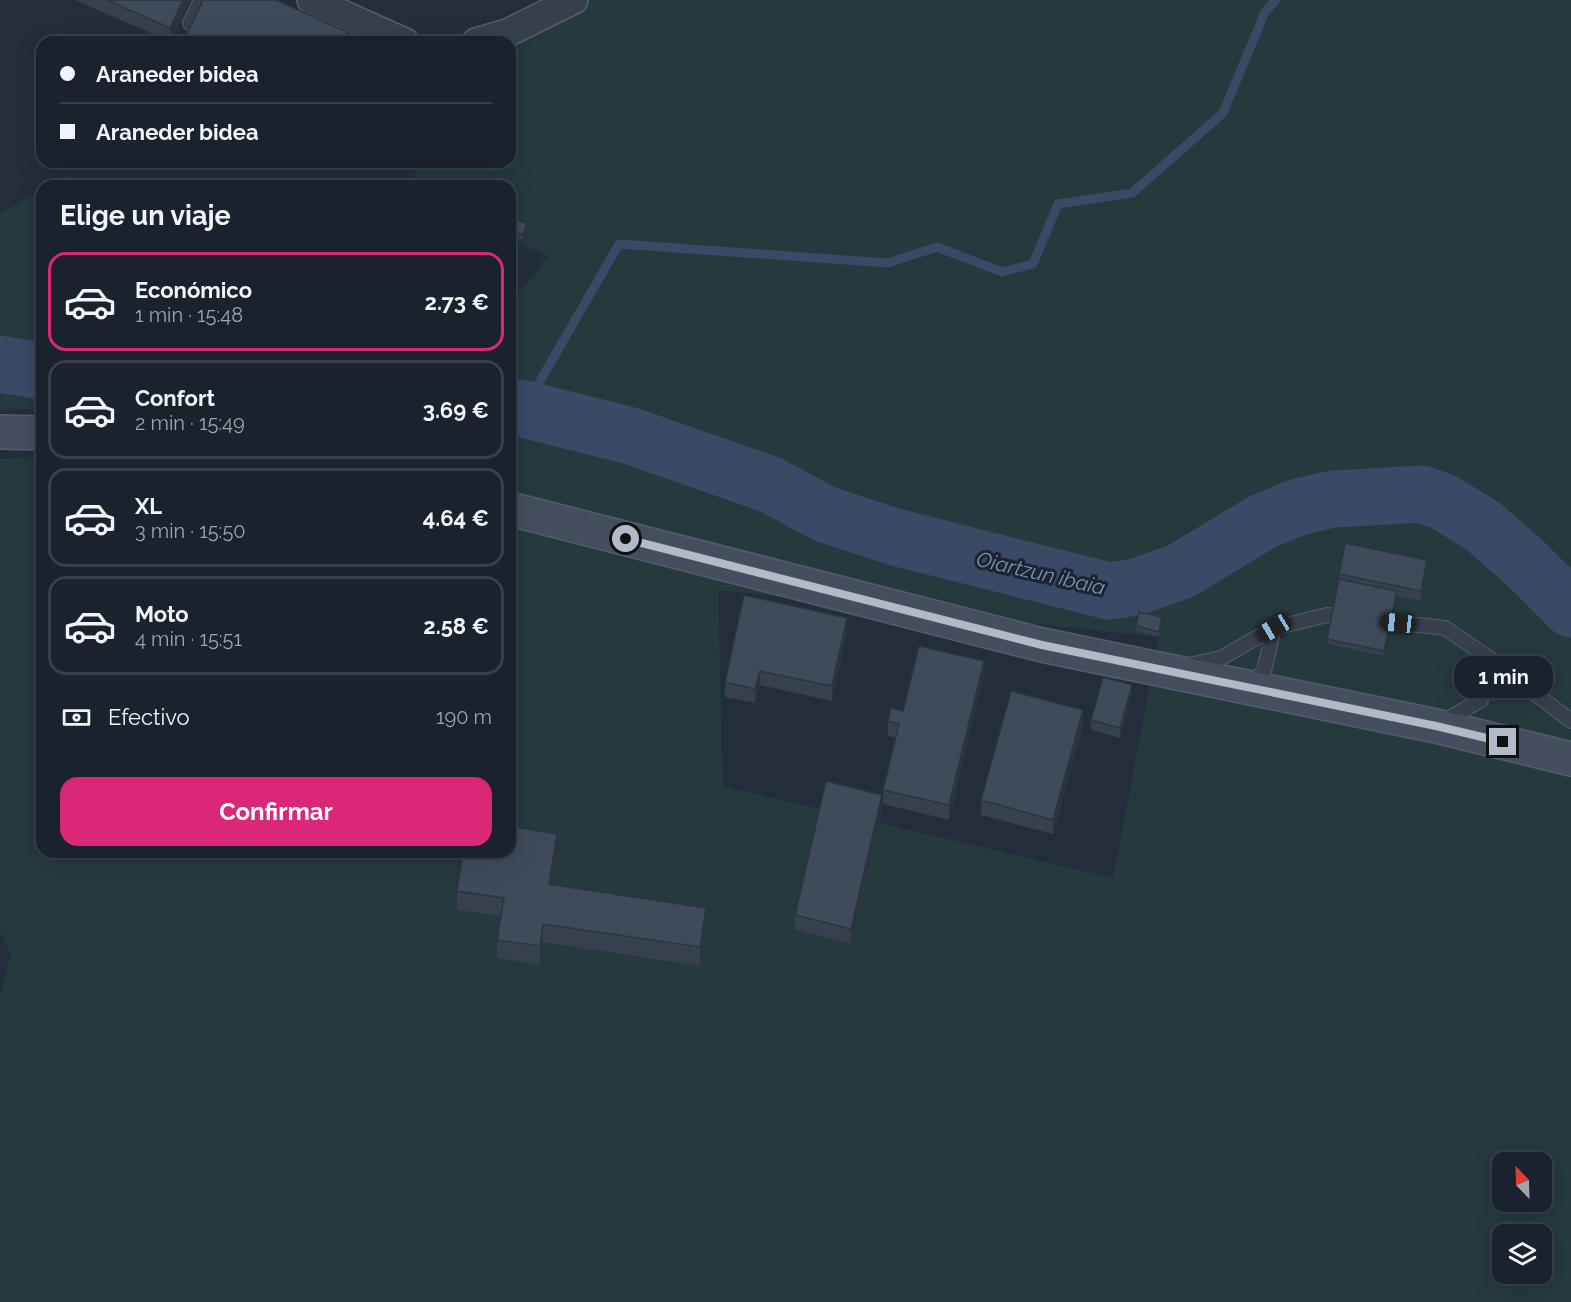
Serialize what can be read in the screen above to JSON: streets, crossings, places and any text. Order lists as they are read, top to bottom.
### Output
{
  "water": ["Oiartzun ibaia"],
  "north": "top left",
  "page": {
    "banner": ["Araneder bidea", "Araneder bidea"],
    "heading": "Elige un viaje",
    "list": [
      {
        "name": "Económico",
        "note": "1 min · 15:48",
        "value": "2.73 €"
      },
      {
        "name": "Confort",
        "note": "2 min · 15:49",
        "value": "3.69 €"
      },
      {
        "name": "XL",
        "note": "3 min · 15:50",
        "value": "4.64 €"
      },
      {
        "name": "Moto",
        "note": "4 min · 15:51",
        "value": "2.58 €"
      }
    ],
    "bubble": "1 min",
    "pay": ["Efectivo", "190 m"],
    "buttons": "Confirmar"
  }
}
